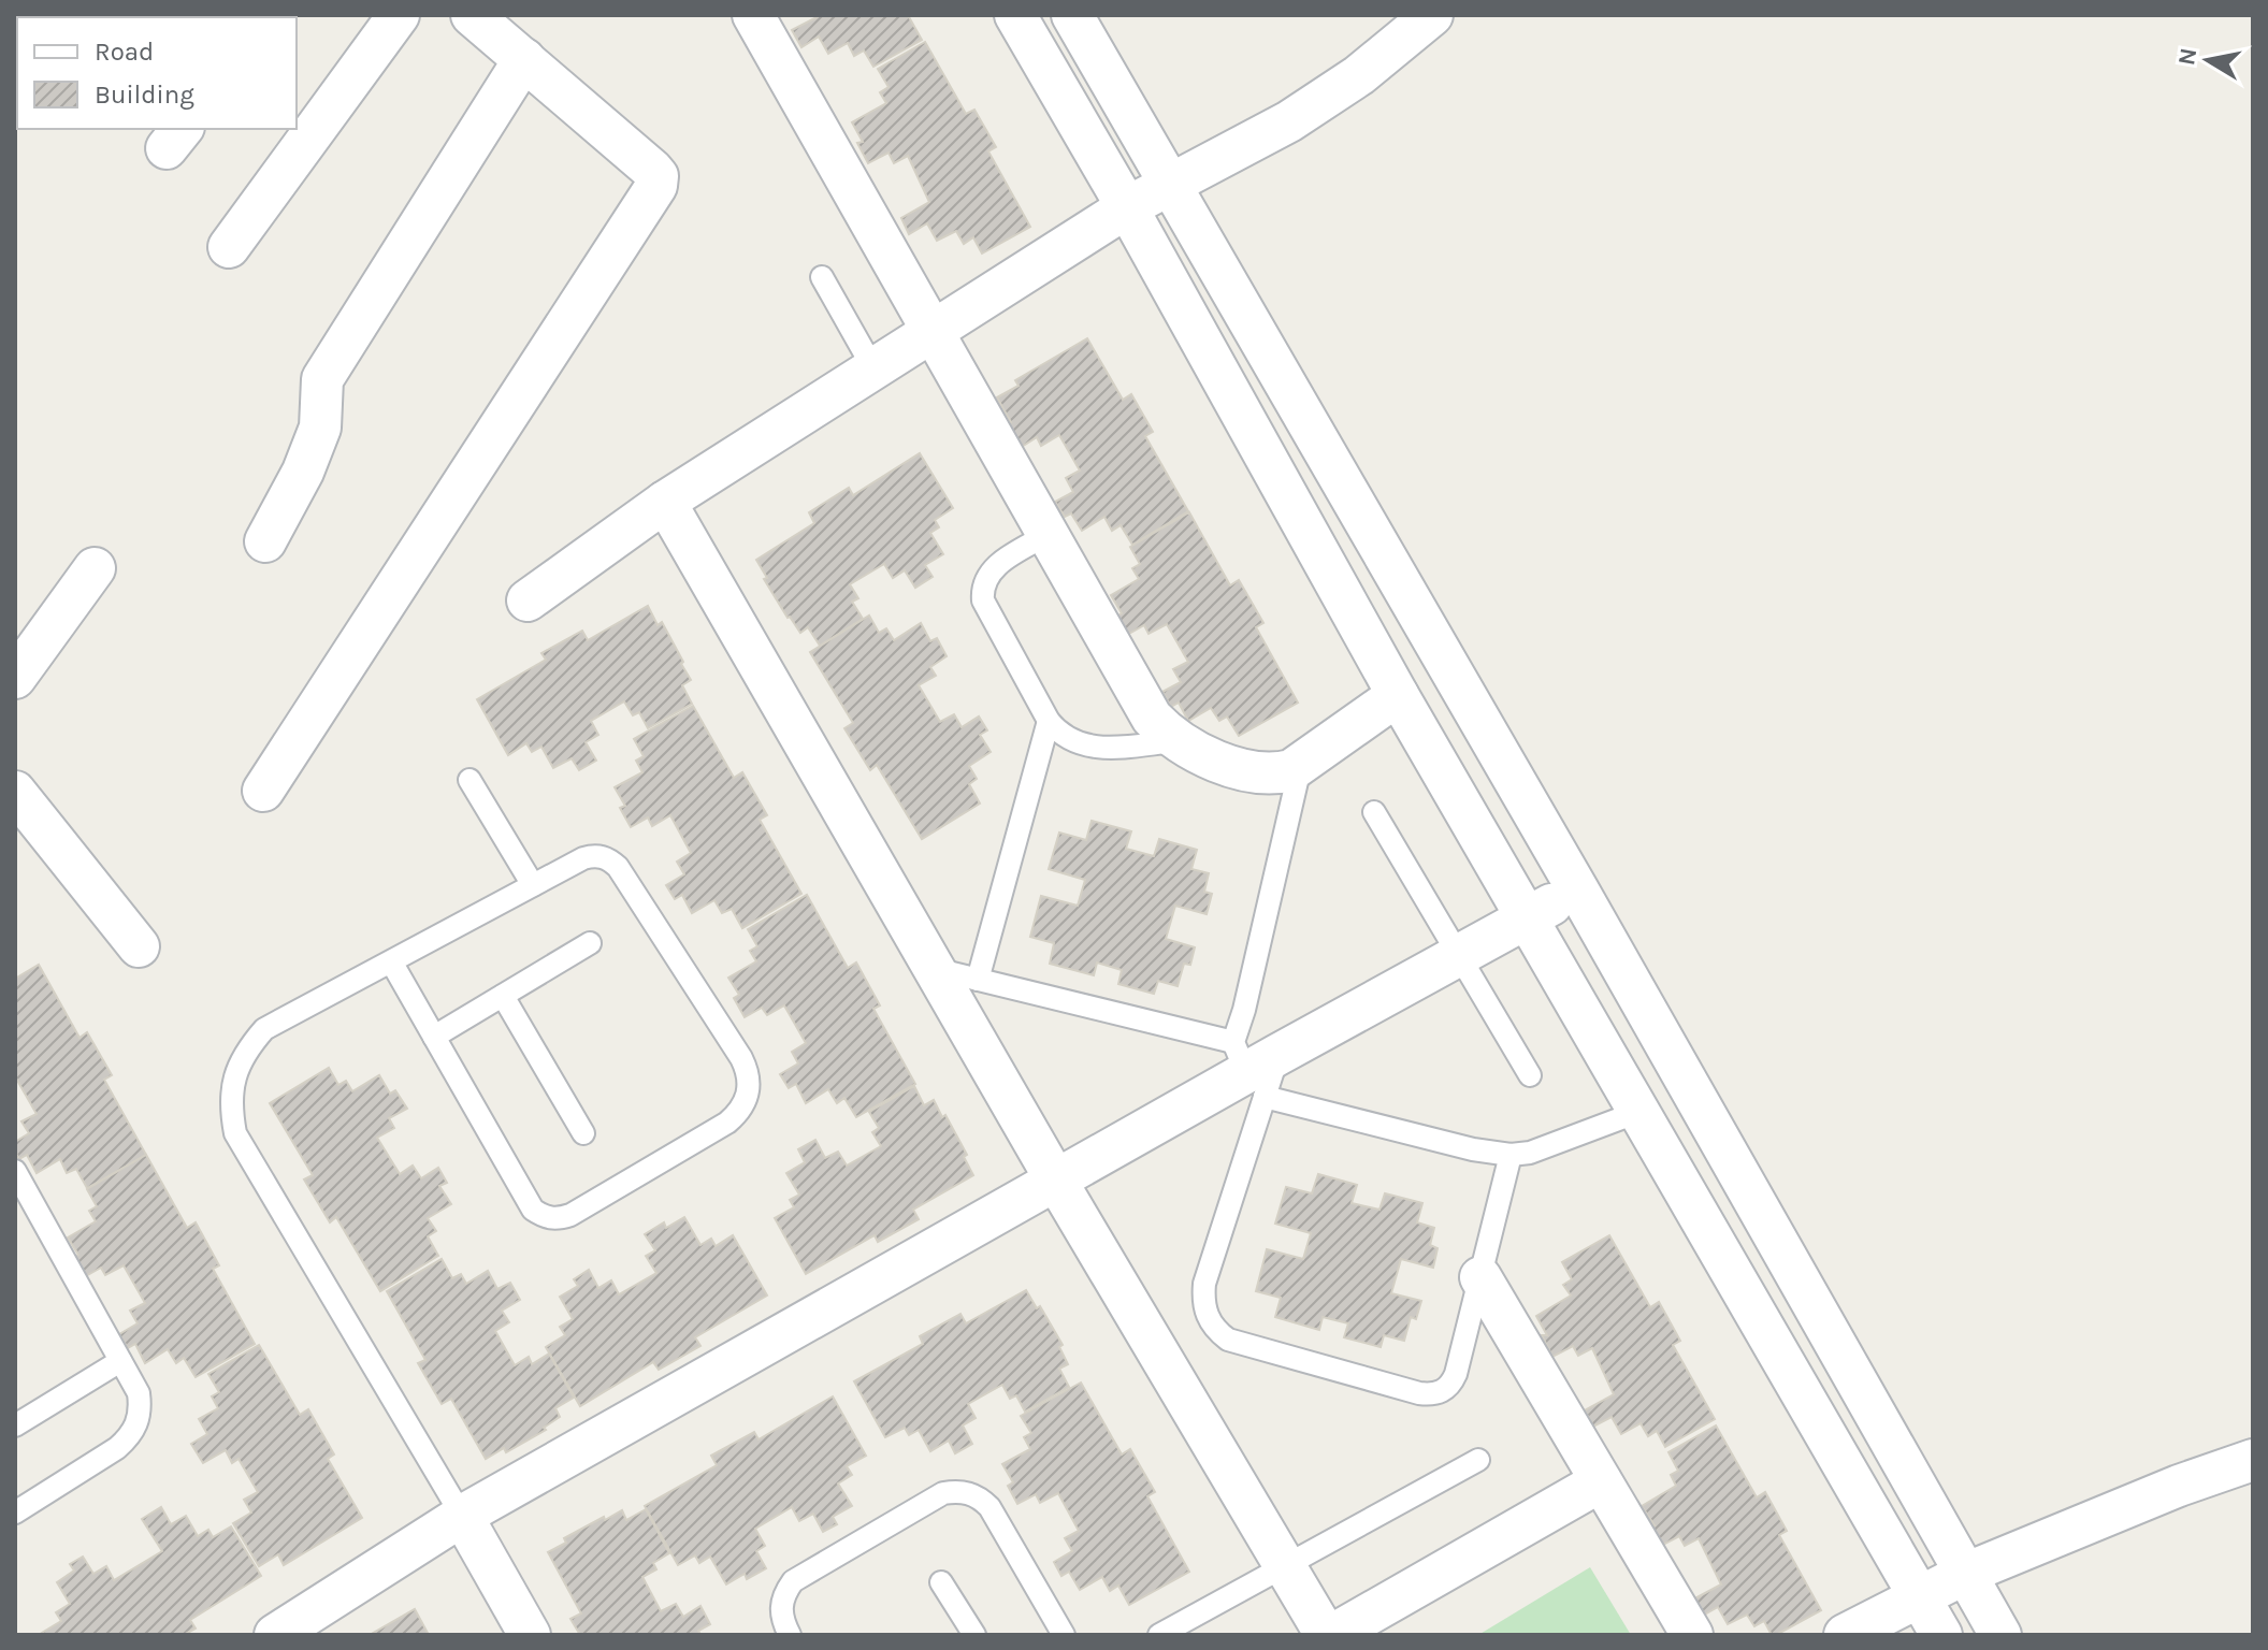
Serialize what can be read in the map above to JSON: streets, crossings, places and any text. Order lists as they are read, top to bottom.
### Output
{
  "legend": ["Road", "Building"],
  "north": "left"
}
